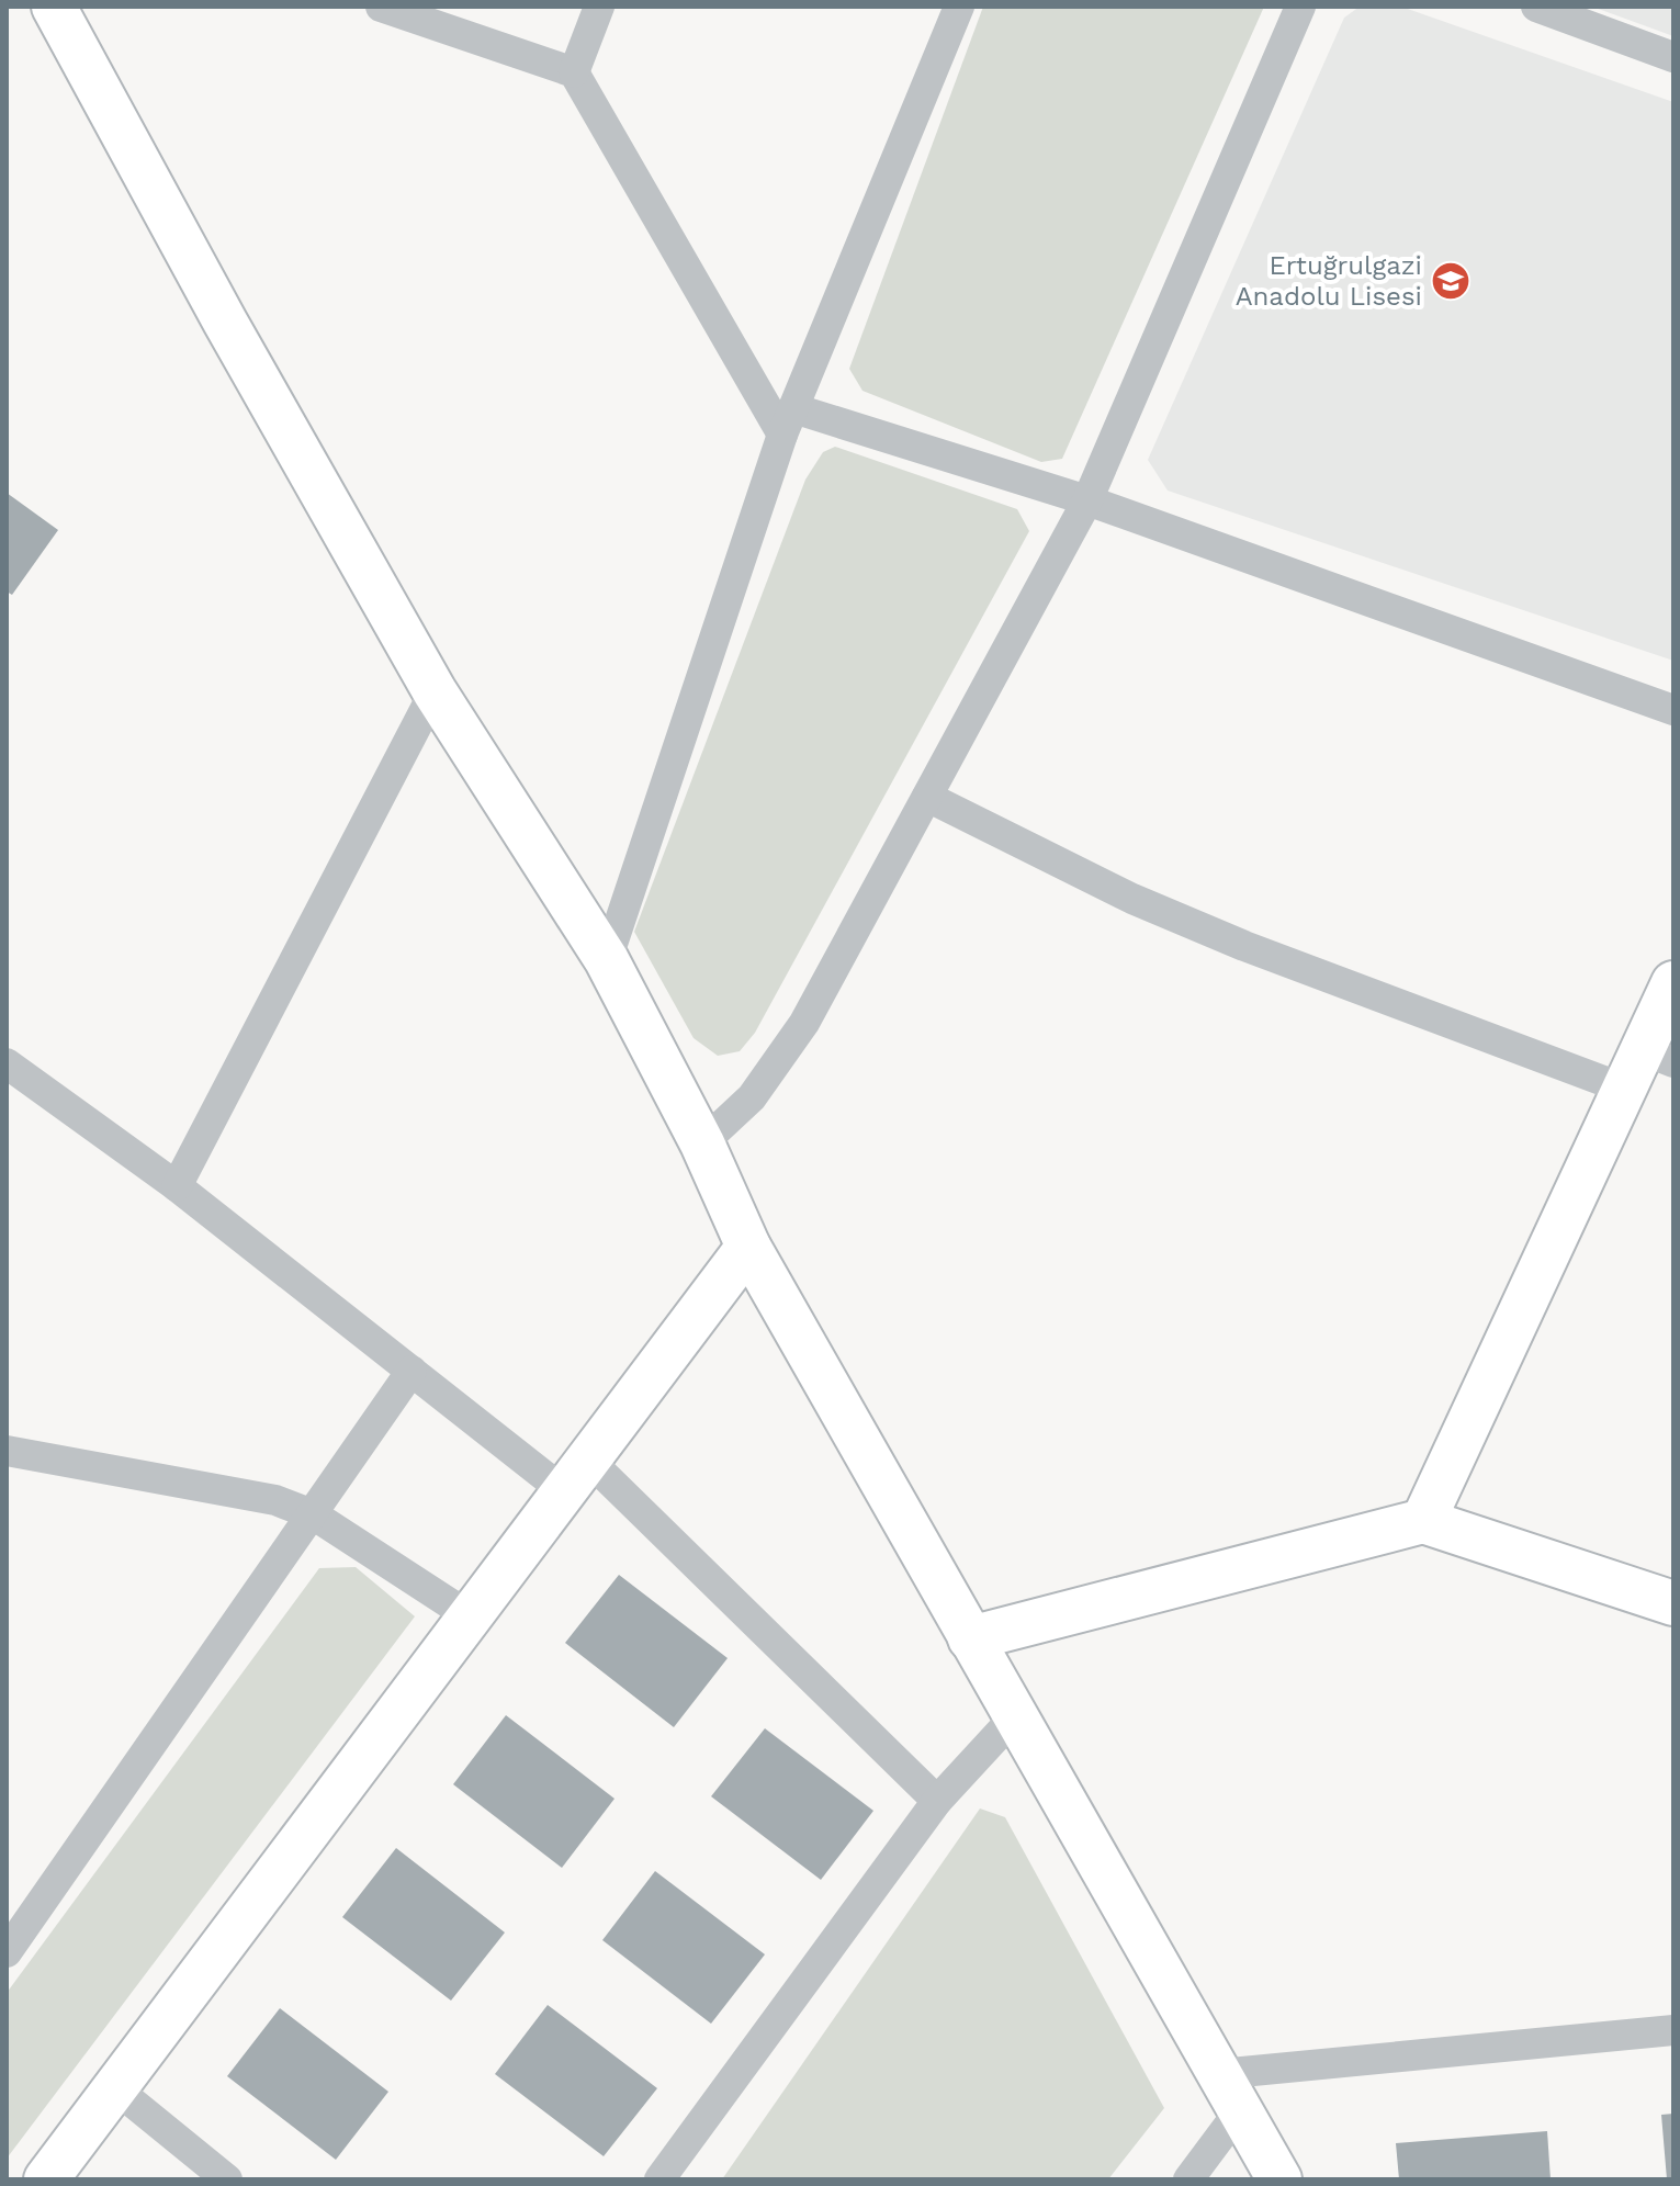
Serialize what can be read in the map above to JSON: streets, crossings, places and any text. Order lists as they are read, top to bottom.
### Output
{
  "places": {
    "school or university": ["Ertuğrulgazi Anadolu Lisesi"]
  }
}
